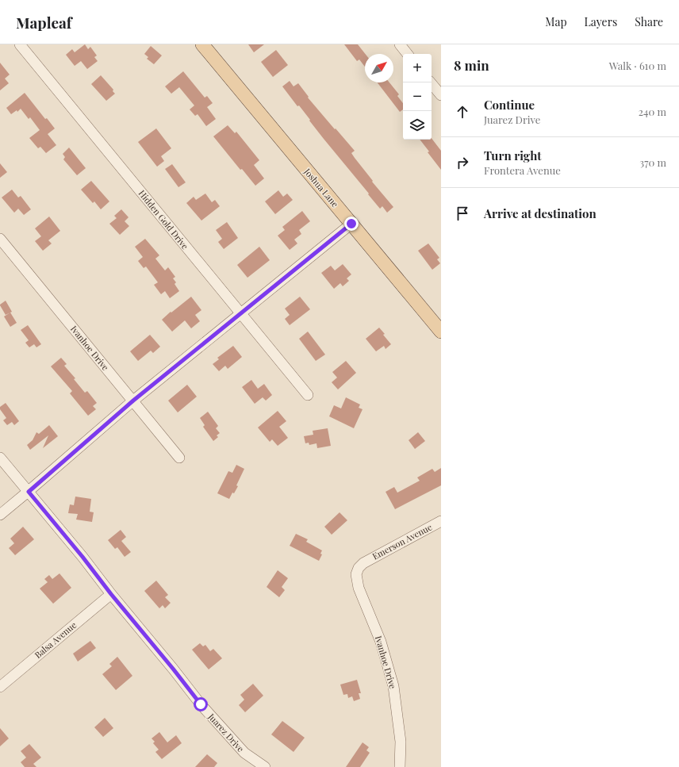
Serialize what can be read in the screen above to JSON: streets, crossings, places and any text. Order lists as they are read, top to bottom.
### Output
{
  "streets": {
    "main road": ["Joshua Lane"],
    "street": [
      "Hidden Gold Drive",
      "Ivanhoe Drive",
      "Emerson Avenue",
      "Balsa Avenue",
      "Juarez Drive"
    ]
  },
  "crossings": [
    ["Ivanhoe Drive", "Emerson Avenue"],
    ["Balsa Avenue", "Juarez Drive"]
  ],
  "north": "top right",
  "page": {
    "header": "Mapleaf",
    "nav": ["Map", "Layers", "Share"],
    "heading": ["8 min", "Walk · 610 m"],
    "map_buttons": ["+", "−"],
    "list": [
      ["Continue", "Juarez Drive", "240 m"],
      ["Turn right", "Frontera Avenue", "370 m"],
      "Arrive at destination"
    ]
  }
}
